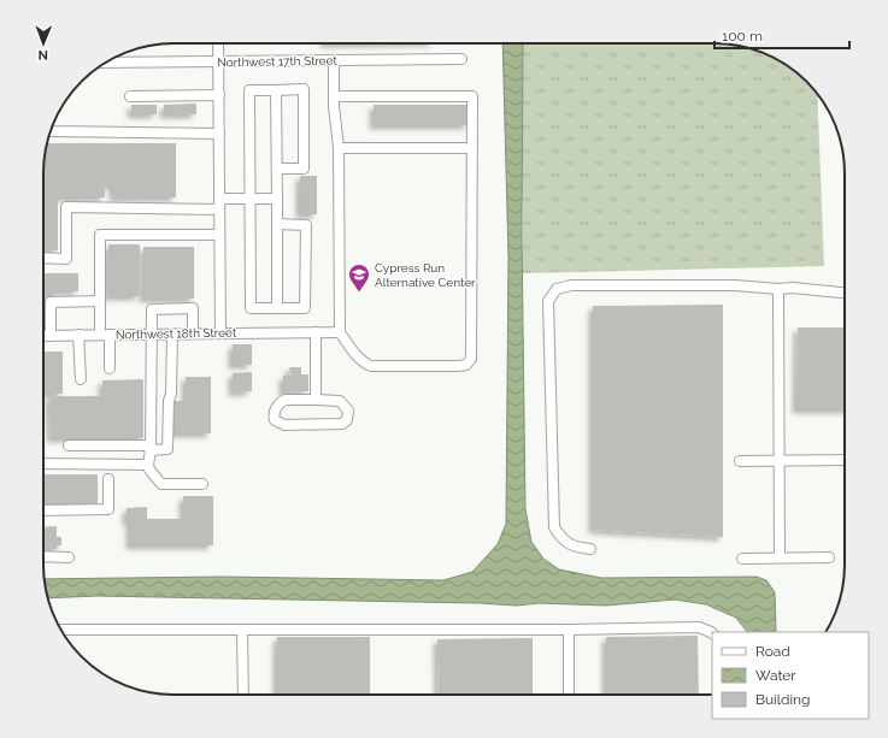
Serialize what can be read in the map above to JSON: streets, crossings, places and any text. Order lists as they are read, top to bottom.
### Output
{
  "streets": {
    "street": ["Northwest 17th Street", "Northwest 18th Street"]
  },
  "places": {
    "school or university": ["Cypress Run Alternative Center"]
  },
  "legend": ["Road", "Water", "Building"],
  "scale_bar": "100 m",
  "north": "bottom"
}
